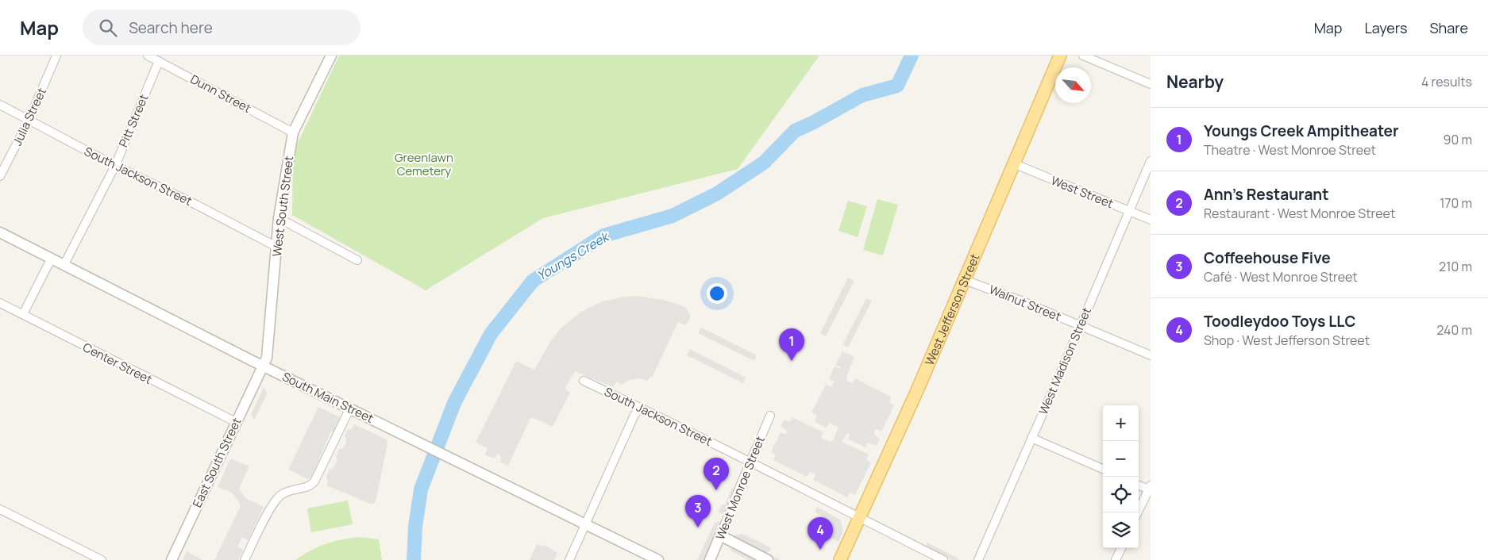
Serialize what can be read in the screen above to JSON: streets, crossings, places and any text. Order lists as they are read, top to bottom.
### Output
{
  "streets": {
    "main road": ["West Jefferson Street"],
    "street": [
      "Dunn Street",
      "Julia Street",
      "Pitt Street",
      "South Jackson Street",
      "West Street",
      "West South Street",
      "Walnut Street",
      "West Madison Street",
      "Center Street",
      "South Main Street",
      "East South Street",
      "West Monroe Street"
    ]
  },
  "crossings": [
    ["Dunn Street", "Pitt Street"],
    ["Dunn Street", "West South Street"],
    ["Julia Street", "South Jackson Street"],
    ["Pitt Street", "South Jackson Street"],
    ["Pitt Street", "South Main Street"],
    ["South Jackson Street", "West South Street"],
    ["South Jackson Street", "West Jefferson Street"],
    ["South Jackson Street", "West Monroe Street"],
    ["West Street", "West Jefferson Street"],
    ["West Street", "West Madison Street"],
    ["West South Street", "South Main Street"],
    ["West South Street", "East South Street"],
    ["Walnut Street", "West Jefferson Street"],
    ["Walnut Street", "West Madison Street"],
    ["Center Street", "East South Street"],
    ["South Main Street", "East South Street"]
  ],
  "water": ["Youngs Creek"],
  "parks": ["Greenlawn Cemetery"],
  "north": "bottom right",
  "page": {
    "header": "Map",
    "search": "Search here",
    "nav": ["Map", "Layers", "Share"],
    "heading": ["Nearby", "4 results"],
    "list": [
      {
        "mark": "1",
        "name": "Youngs Creek Ampitheater",
        "note": "Theatre · West Monroe Street",
        "value": "90 m"
      },
      {
        "mark": "2",
        "name": "Ann's Restaurant",
        "note": "Restaurant · West Monroe Street",
        "value": "170 m"
      },
      {
        "mark": "3",
        "name": "Coffeehouse Five",
        "note": "Café · West Monroe Street",
        "value": "210 m"
      },
      {
        "mark": "4",
        "name": "Toodleydoo Toys LLC",
        "note": "Shop · West Jefferson Street",
        "value": "240 m"
      }
    ],
    "pins": [
      "1",
      "2",
      "3",
      "4"
    ],
    "map_buttons": ["+", "−"]
  }
}
